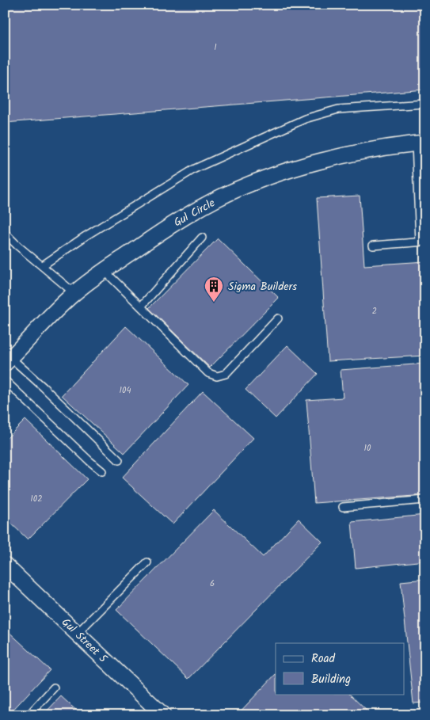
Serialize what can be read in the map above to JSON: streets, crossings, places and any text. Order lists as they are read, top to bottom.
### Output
{
  "streets": {
    "street": ["Gul Circle", "Gul Street 5"]
  },
  "places": {
    "building": ["Sigma Builders"]
  },
  "house_numbers": [
    "1",
    "2",
    "104",
    "10",
    "102",
    "6"
  ],
  "legend": ["Road", "Building"]
}
